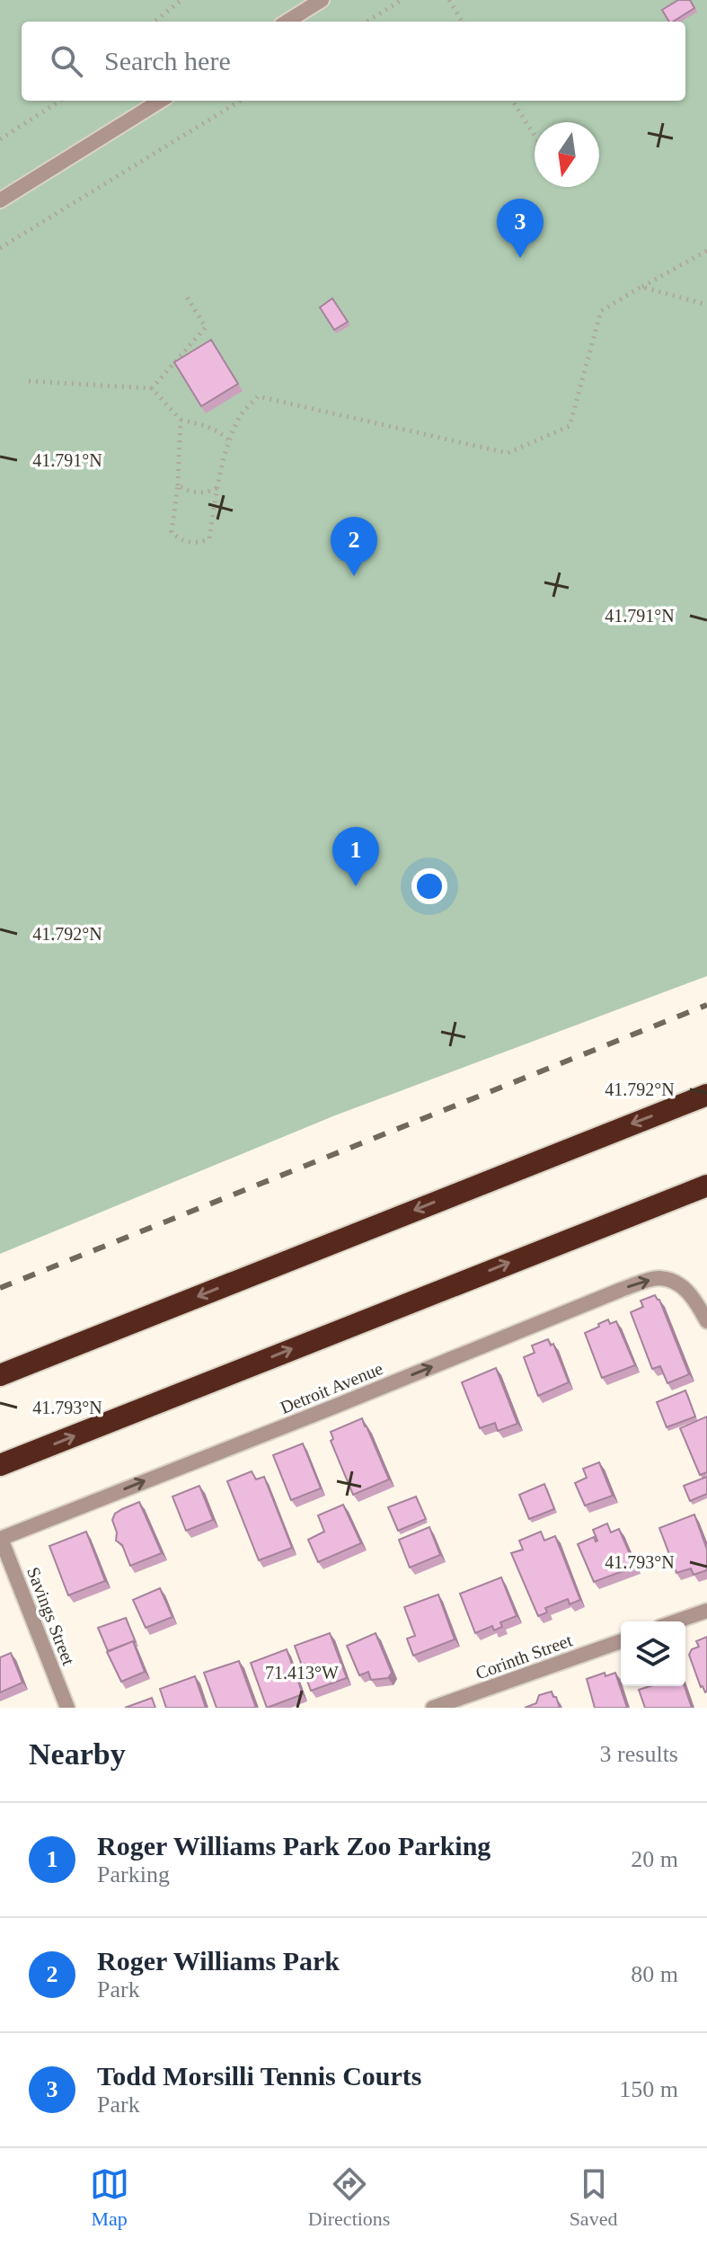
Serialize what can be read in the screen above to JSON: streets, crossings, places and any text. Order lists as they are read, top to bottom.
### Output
{
  "streets": {
    "street": ["Detroit Avenue", "Savings Street", "Corinth Street"]
  },
  "crossings": [
    ["Detroit Avenue", "Savings Street"]
  ],
  "one_way": ["Detroit Avenue"],
  "north": "bottom",
  "page": {
    "search": "Search here",
    "pins": ["3", "2", "1"],
    "heading": ["Nearby", "3 results"],
    "list": [
      {
        "mark": "1",
        "name": "Roger Williams Park Zoo Parking",
        "note": "Parking",
        "value": "20 m"
      },
      {
        "mark": "2",
        "name": "Roger Williams Park",
        "note": "Park",
        "value": "80 m"
      },
      {
        "mark": "3",
        "name": "Todd Morsilli Tennis Courts",
        "note": "Park",
        "value": "150 m"
      }
    ],
    "nav": ["Map", "Directions", "Saved"]
  },
  "coordinates": [
    "41.791°N",
    "41.792°N",
    "41.793°N",
    "71.413°W"
  ]
}
